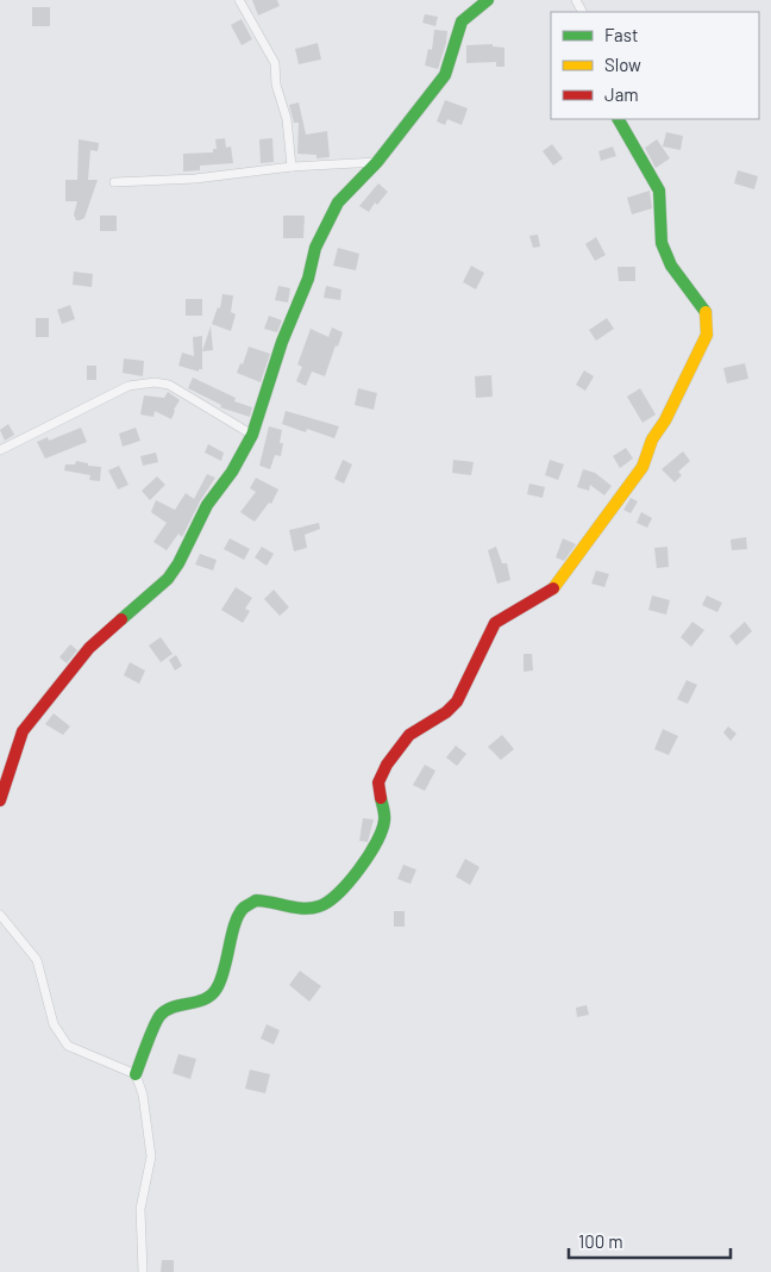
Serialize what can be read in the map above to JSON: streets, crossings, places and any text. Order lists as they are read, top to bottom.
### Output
{
  "legend": ["Fast", "Slow", "Jam"],
  "scale_bar": "100 m"
}
